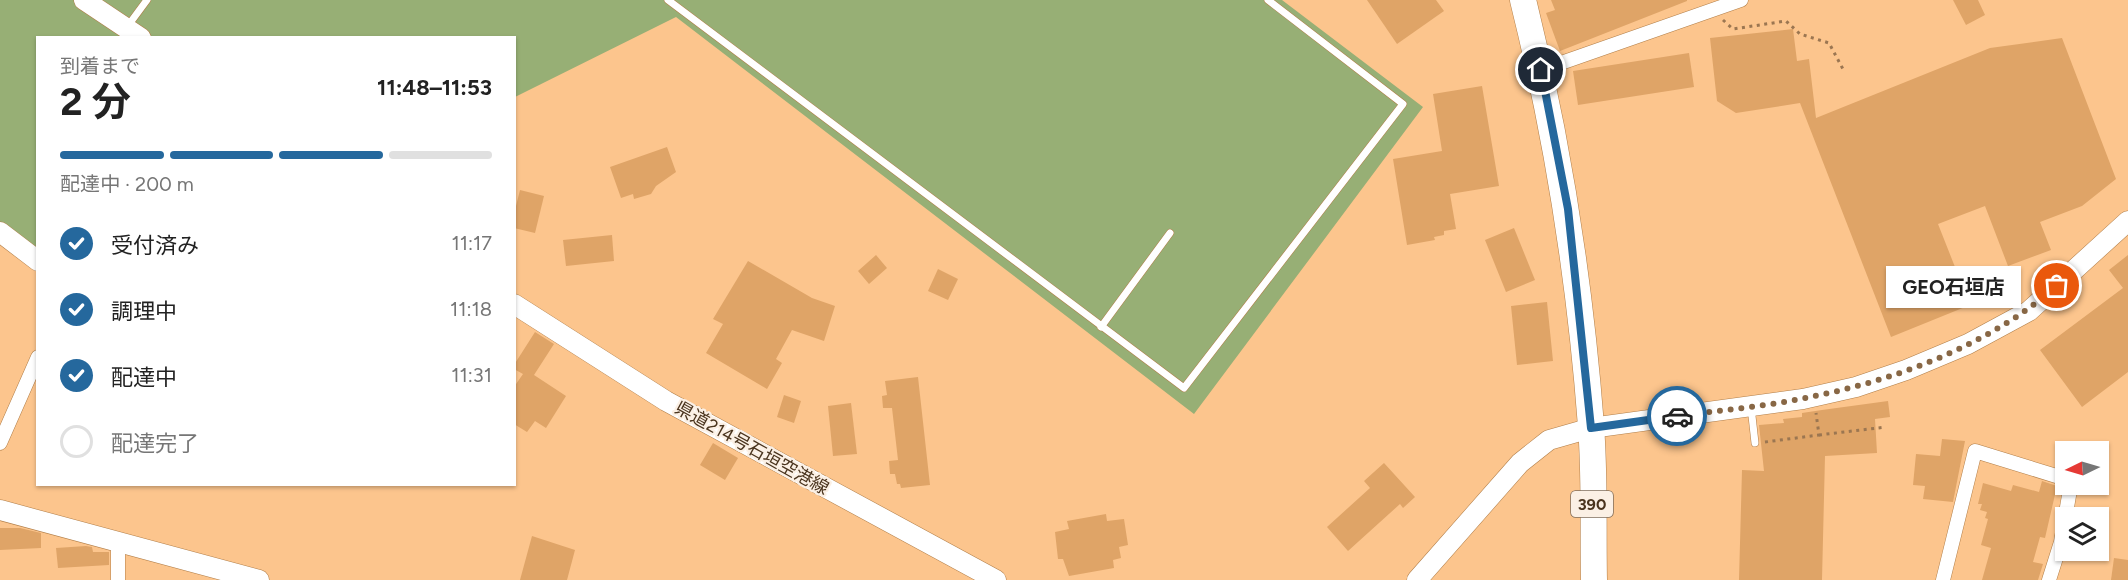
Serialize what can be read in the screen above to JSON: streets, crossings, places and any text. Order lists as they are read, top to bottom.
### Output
{
  "streets": {
    "highway": ["390"],
    "street": ["県道214号石垣空港線"]
  },
  "places": ["GEO石垣店"],
  "north": "left",
  "page": {
    "heading": ["2 分", "到着まで", "11:48–11:53"],
    "bar": "配達中 · 200 m",
    "list": [
      ["受付済み", "11:17"],
      ["調理中", "11:18"],
      ["配達中", "11:31"],
      "配達完了"
    ],
    "bubble": "GEO石垣店"
  }
}
